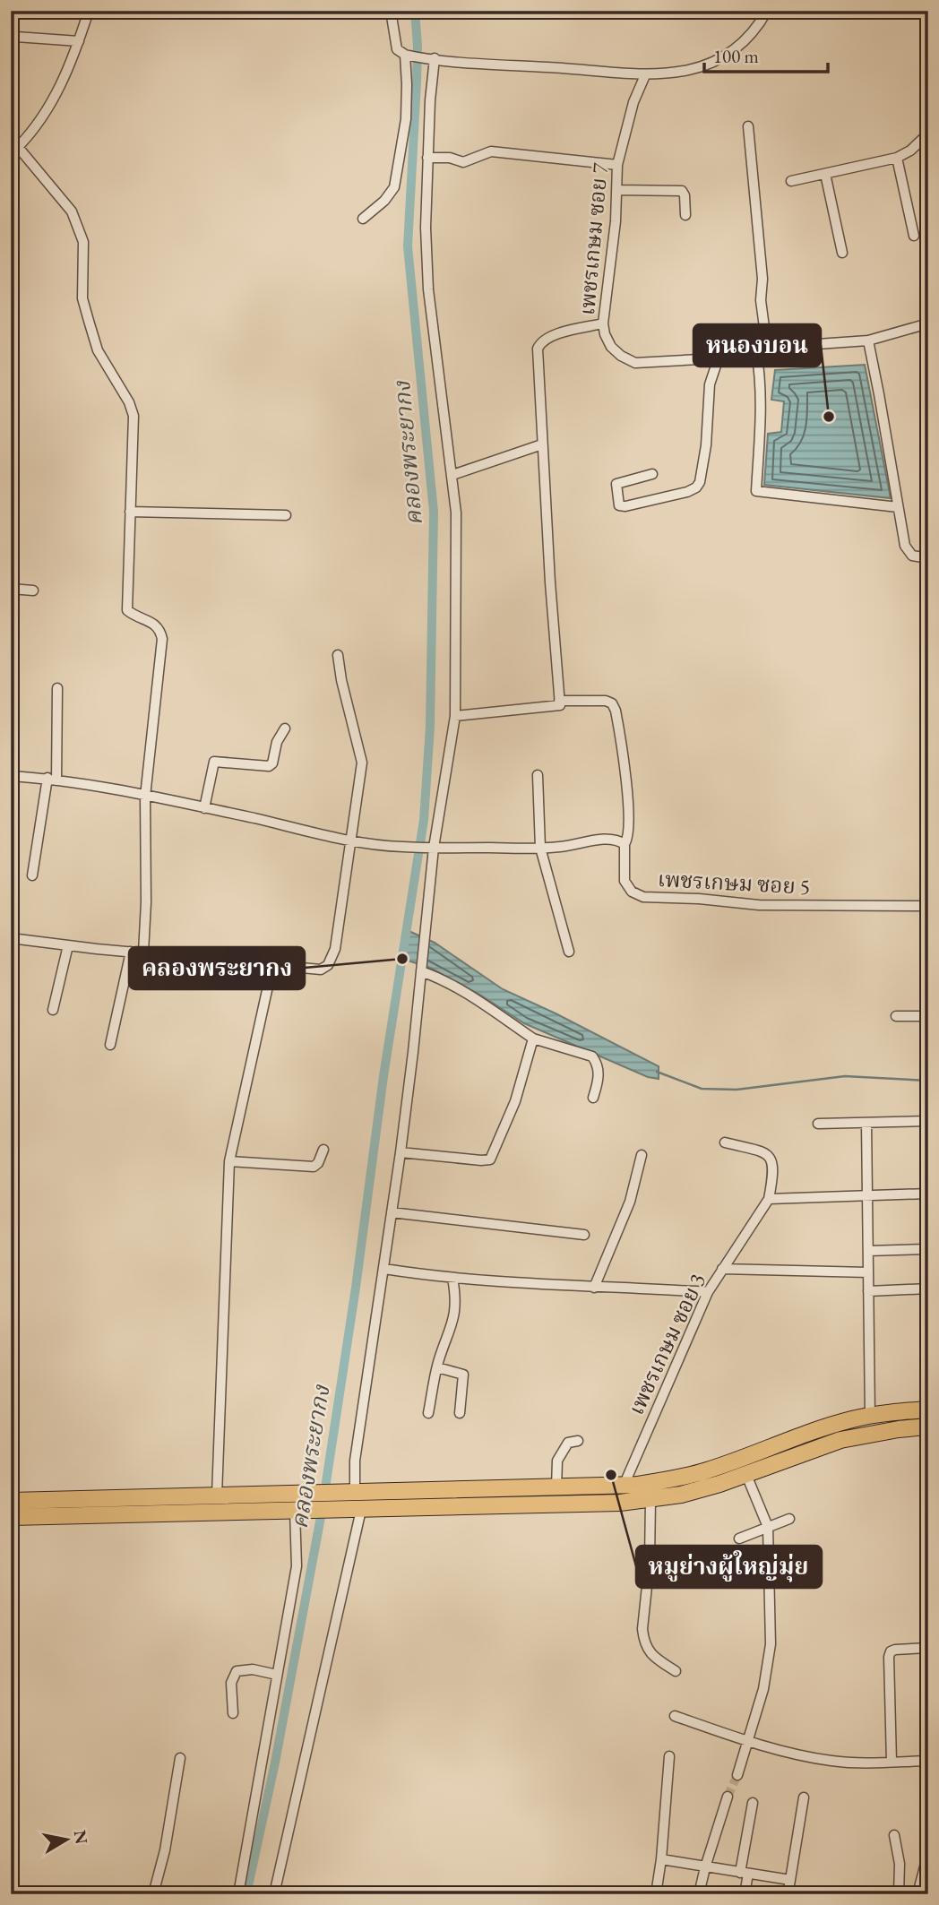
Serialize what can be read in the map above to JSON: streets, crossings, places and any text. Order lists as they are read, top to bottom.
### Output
{
  "streets": {
    "street": ["เพชรเกษม ซอย 7", "เพชรเกษม ซอย 5", "เพชรเกษม ซอย 3"]
  },
  "water": ["คลองพระยากง"],
  "places": ["หนองบอน", "คลองพระยากง", "หมูย่างผู้ใหญ่มุ่ย"],
  "scale_bar": "100 m",
  "north": "right"
}
